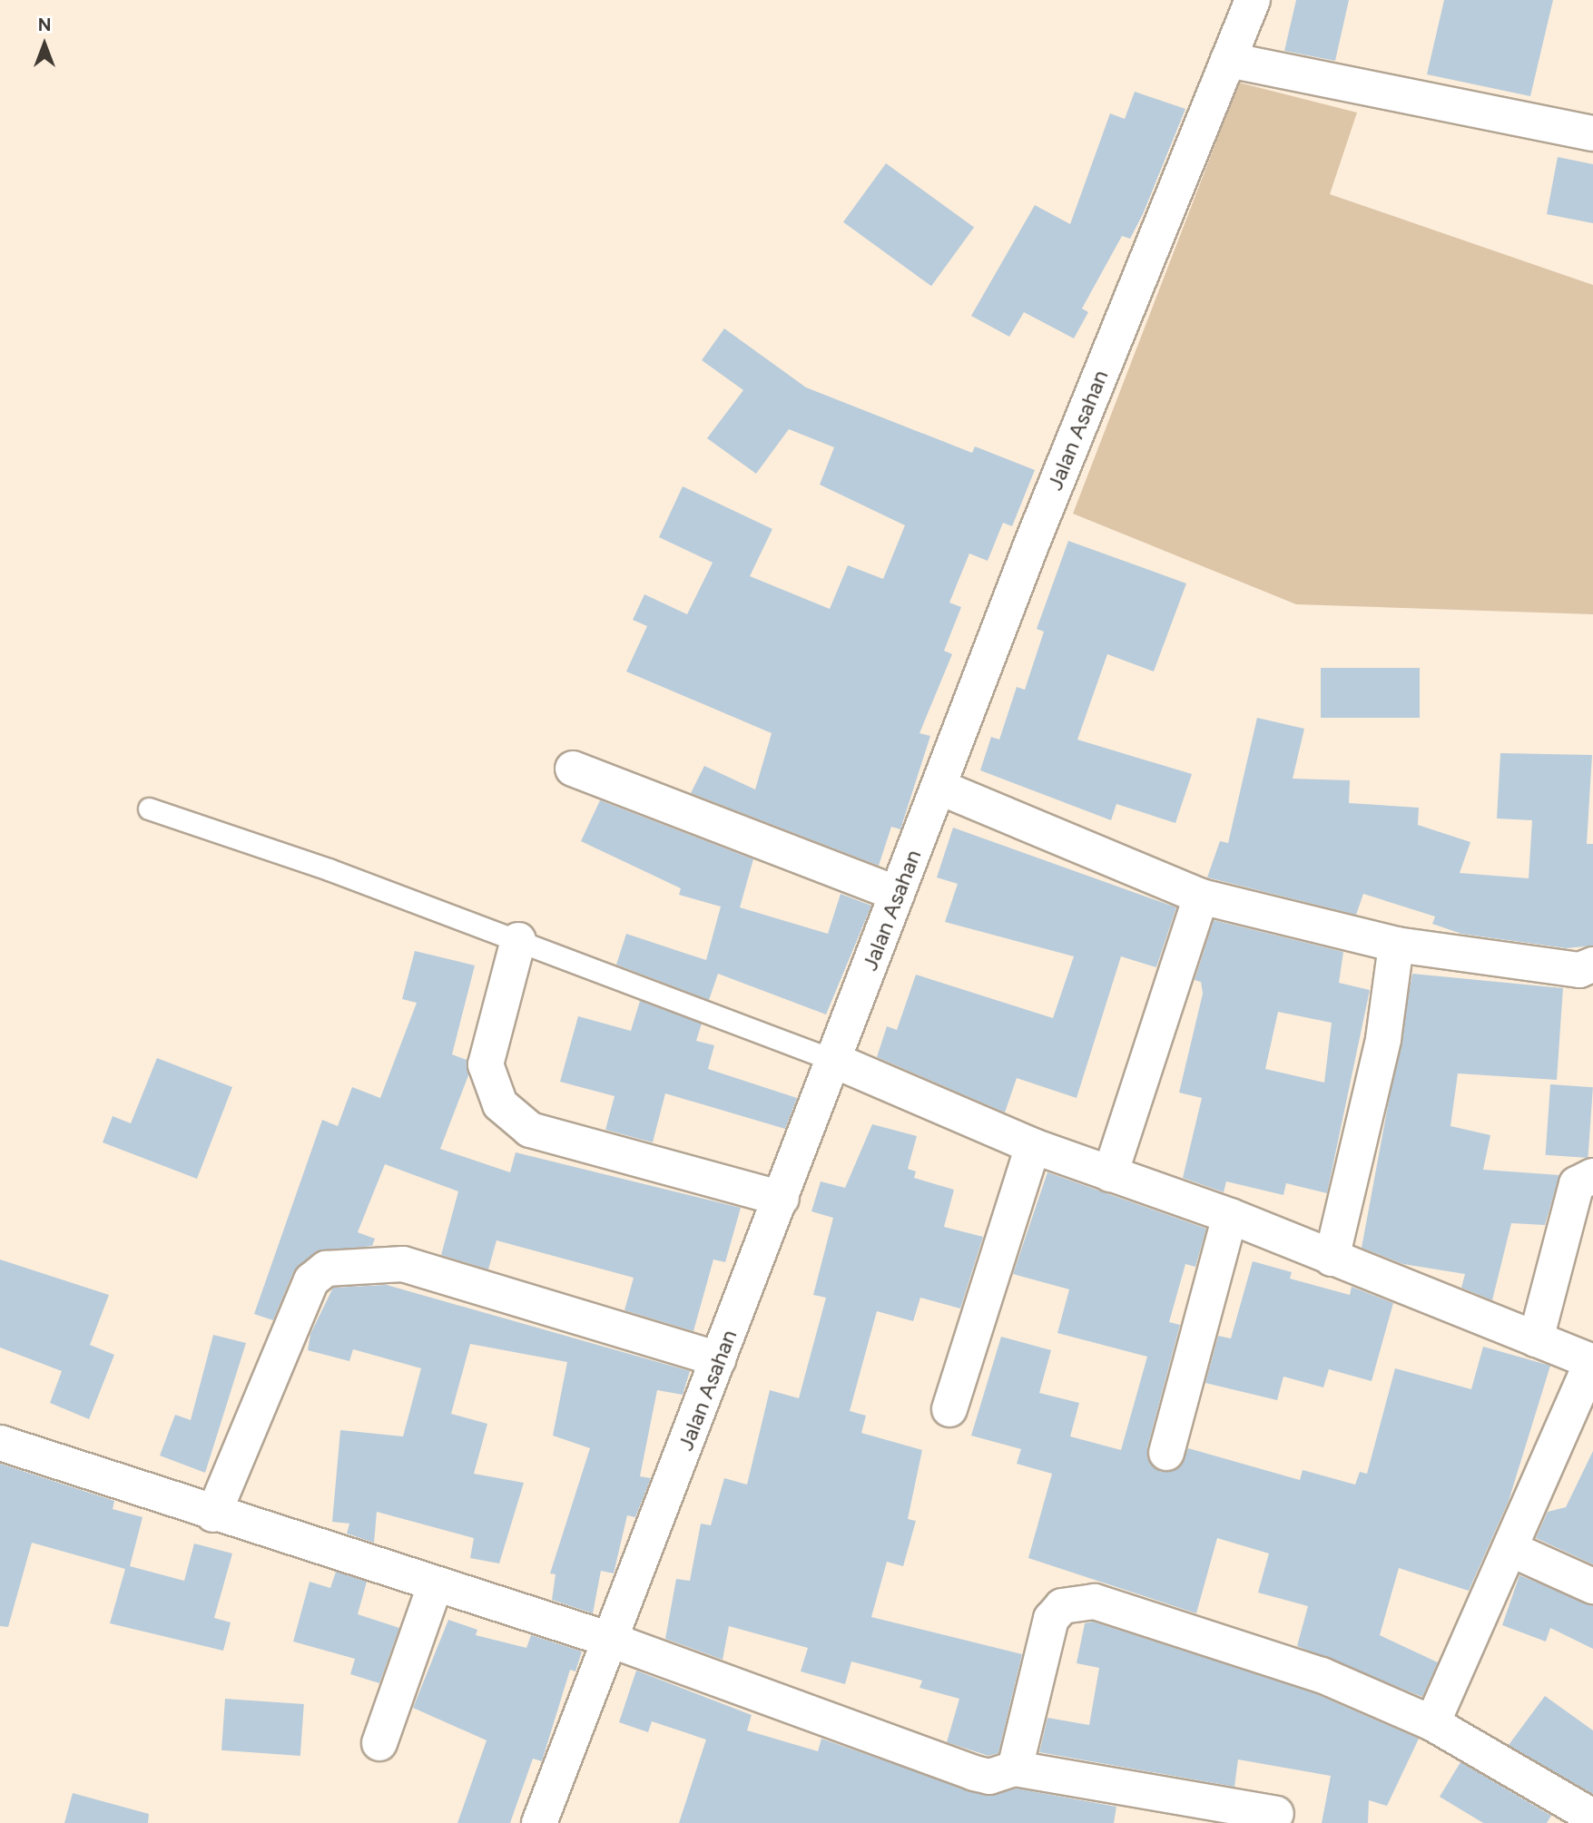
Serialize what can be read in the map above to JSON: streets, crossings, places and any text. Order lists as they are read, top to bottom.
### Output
{
  "streets": {
    "street": ["Jalan Asahan"]
  },
  "north": "top"
}
